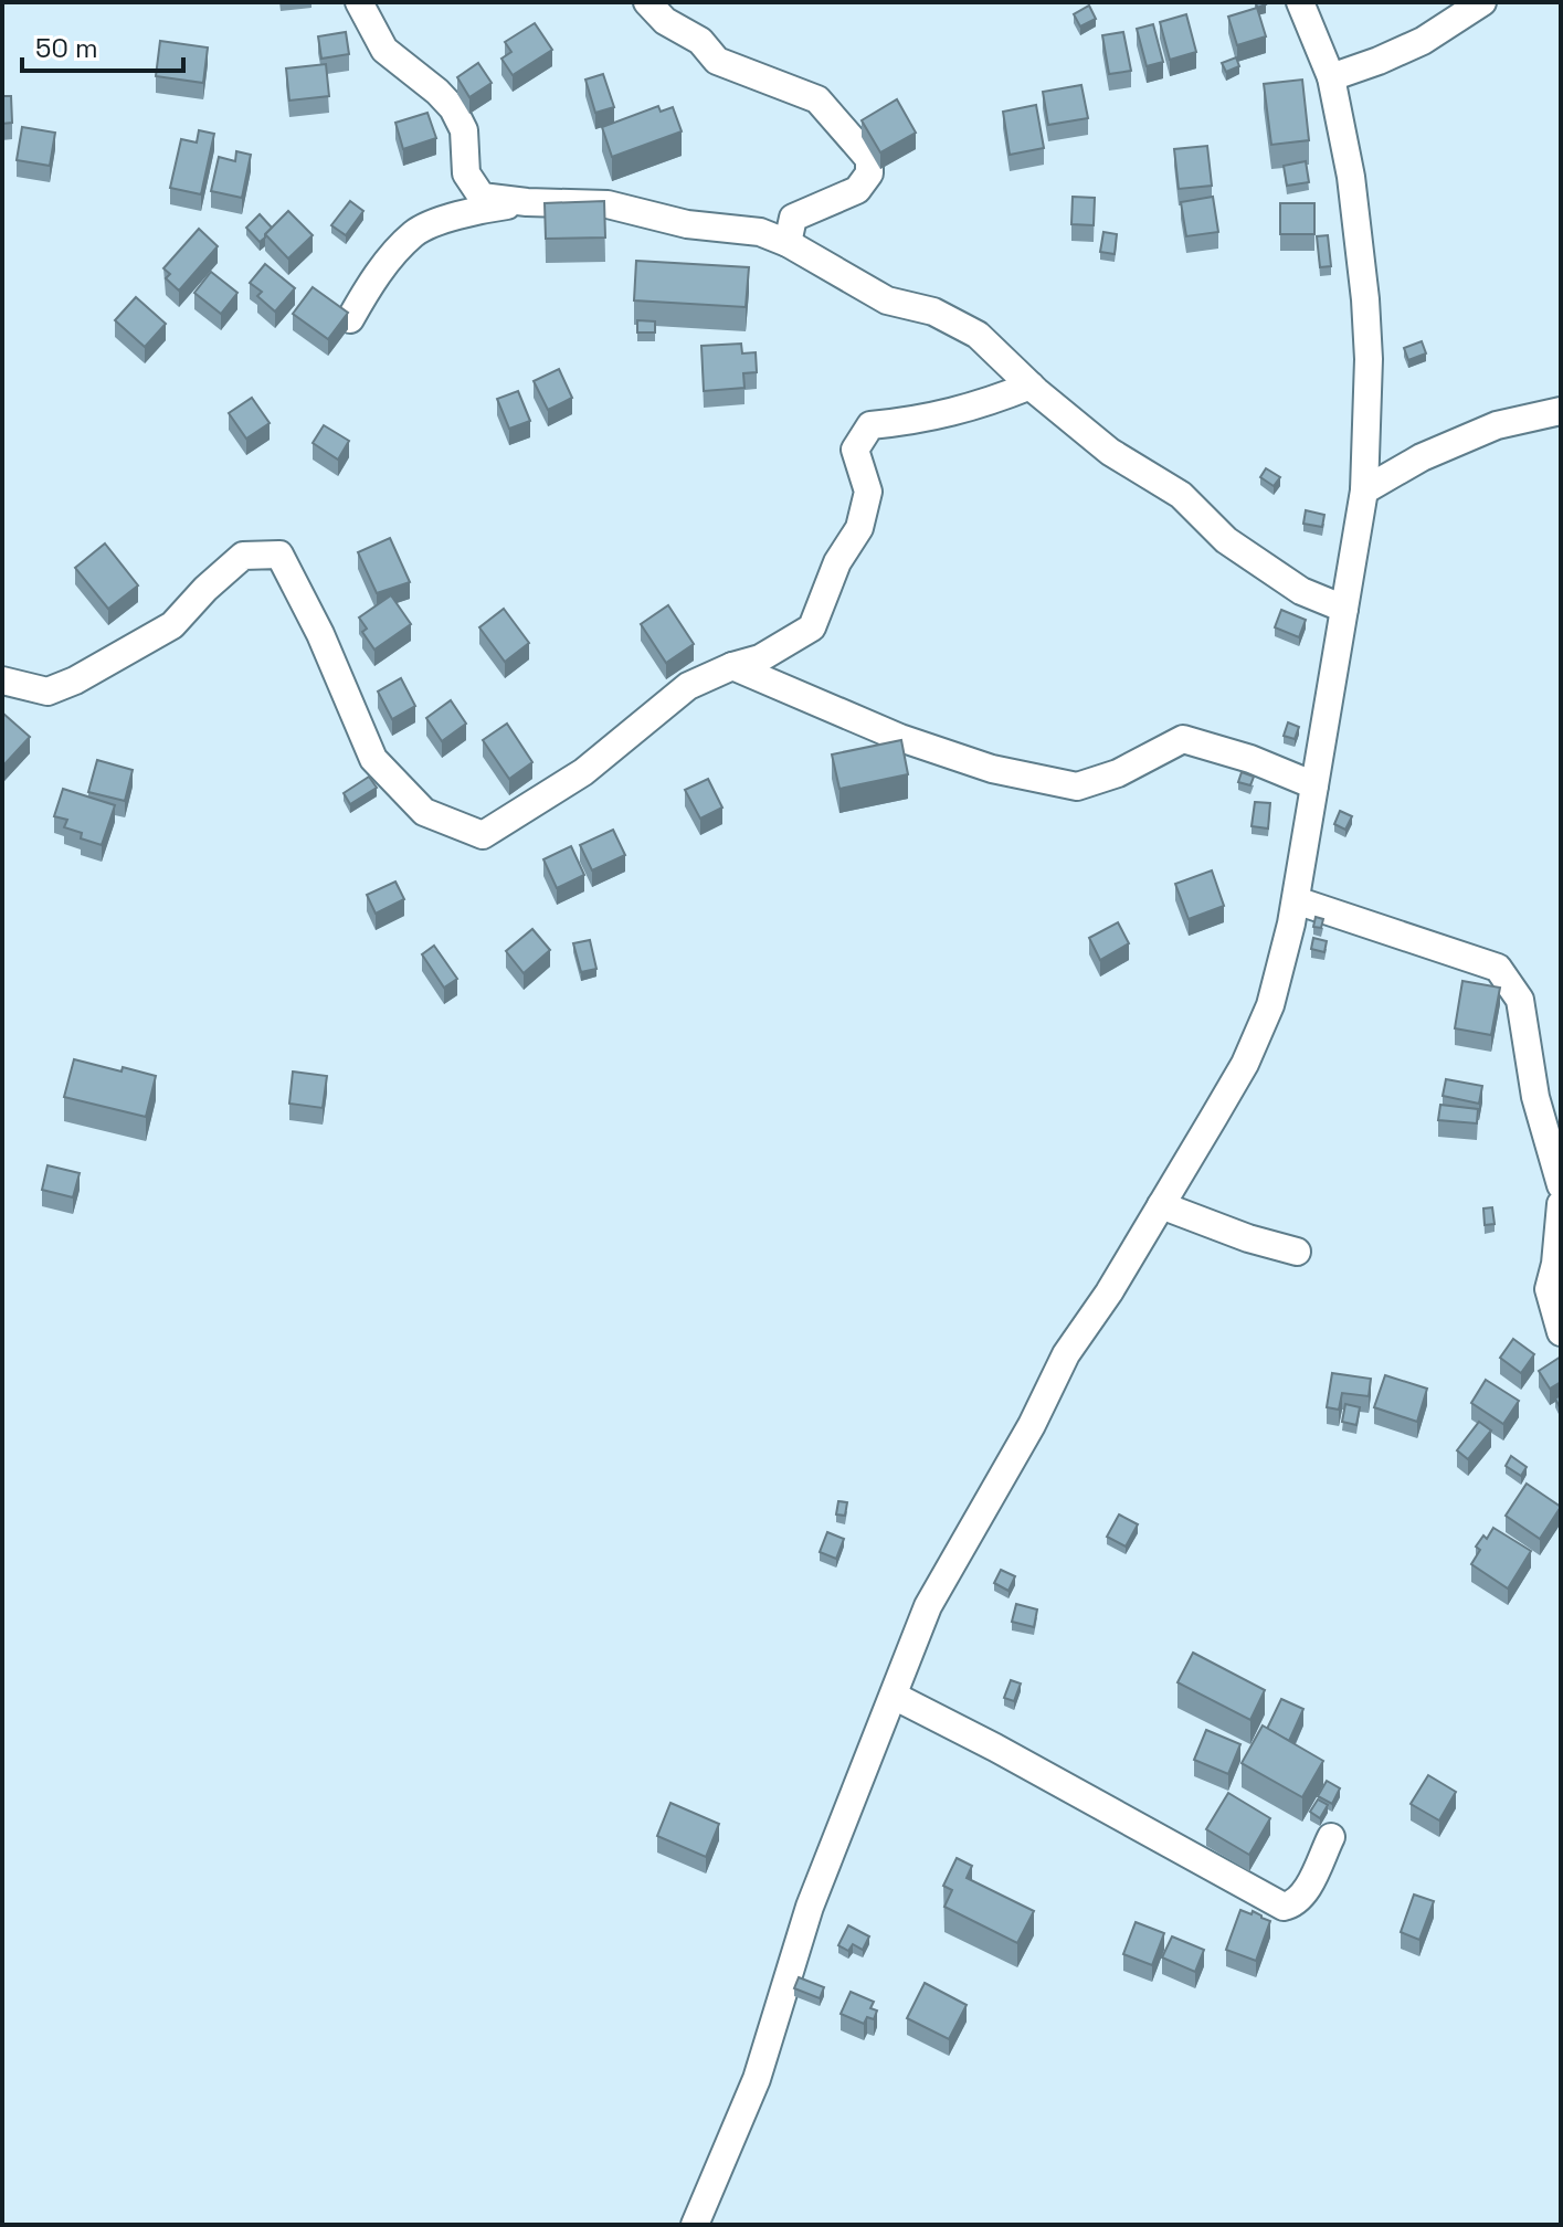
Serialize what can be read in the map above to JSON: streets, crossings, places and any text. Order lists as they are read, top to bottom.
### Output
{
  "scale_bar": "50 m"
}
